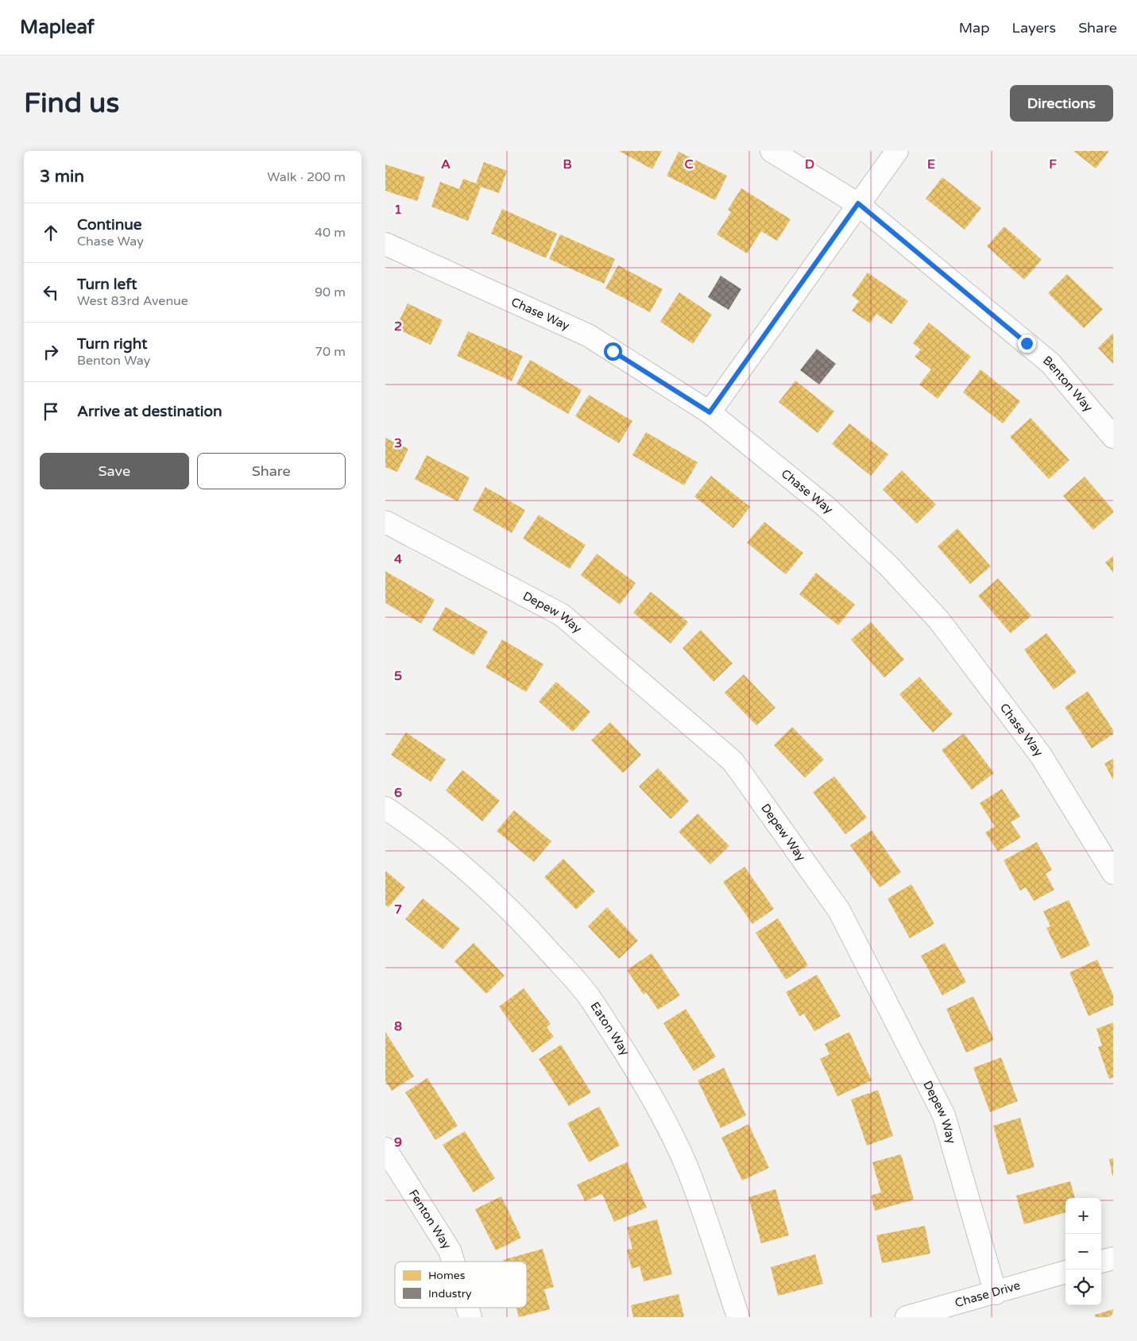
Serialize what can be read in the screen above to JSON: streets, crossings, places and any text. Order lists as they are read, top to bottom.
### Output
{
  "streets": {
    "street": [
      "Chase Way",
      "Benton Way",
      "Depew Way",
      "Eaton Way",
      "Fenton Way",
      "Chase Drive"
    ]
  },
  "crossings": [
    ["Depew Way", "Chase Drive"]
  ],
  "legend": ["Homes", "Industry"],
  "page": {
    "header": "Mapleaf",
    "nav": ["Map", "Layers", "Share"],
    "buttons": [
      "Directions",
      ["Save", "Share"]
    ],
    "title": "Find us",
    "heading": ["3 min", "Walk · 200 m"],
    "list": [
      ["Continue", "Chase Way", "40 m"],
      ["Turn left", "West 83rd Avenue", "90 m"],
      ["Turn right", "Benton Way", "70 m"],
      "Arrive at destination"
    ],
    "map_buttons": ["+", "−"]
  },
  "grid": {
    "columns": [
      "A",
      "B",
      "C",
      "D",
      "E",
      "F"
    ],
    "rows": [
      "1",
      "2",
      "3",
      "4",
      "5",
      "6",
      "7",
      "8",
      "9"
    ]
  }
}
